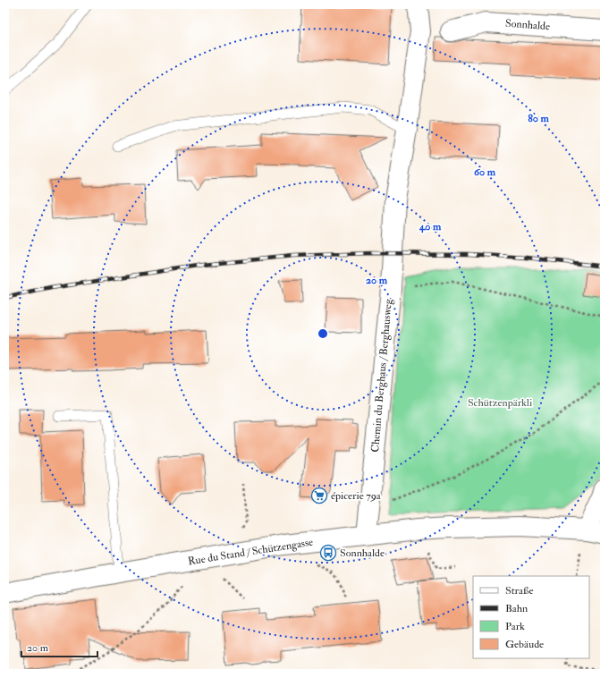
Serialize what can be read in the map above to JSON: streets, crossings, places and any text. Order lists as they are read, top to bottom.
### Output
{
  "streets": {
    "street": ["Sonnhalde", "Chemin du Berghaus / Berghausweg", "Rue du Stand / Schützengasse"]
  },
  "crossings": [
    ["Chemin du Berghaus / Berghausweg", "Rue du Stand / Schützengasse"]
  ],
  "parks": ["Schützenpärkli"],
  "places": {
    "supermarket": ["épicerie 79a"],
    "bus stop": ["Sonnhalde"]
  },
  "legend": [
    "Straße",
    "Bahn",
    "Park",
    "Gebäude"
  ],
  "scale_bar": "20 m",
  "rings": [
    "80 m",
    "60 m",
    "40 m",
    "20 m"
  ]
}
